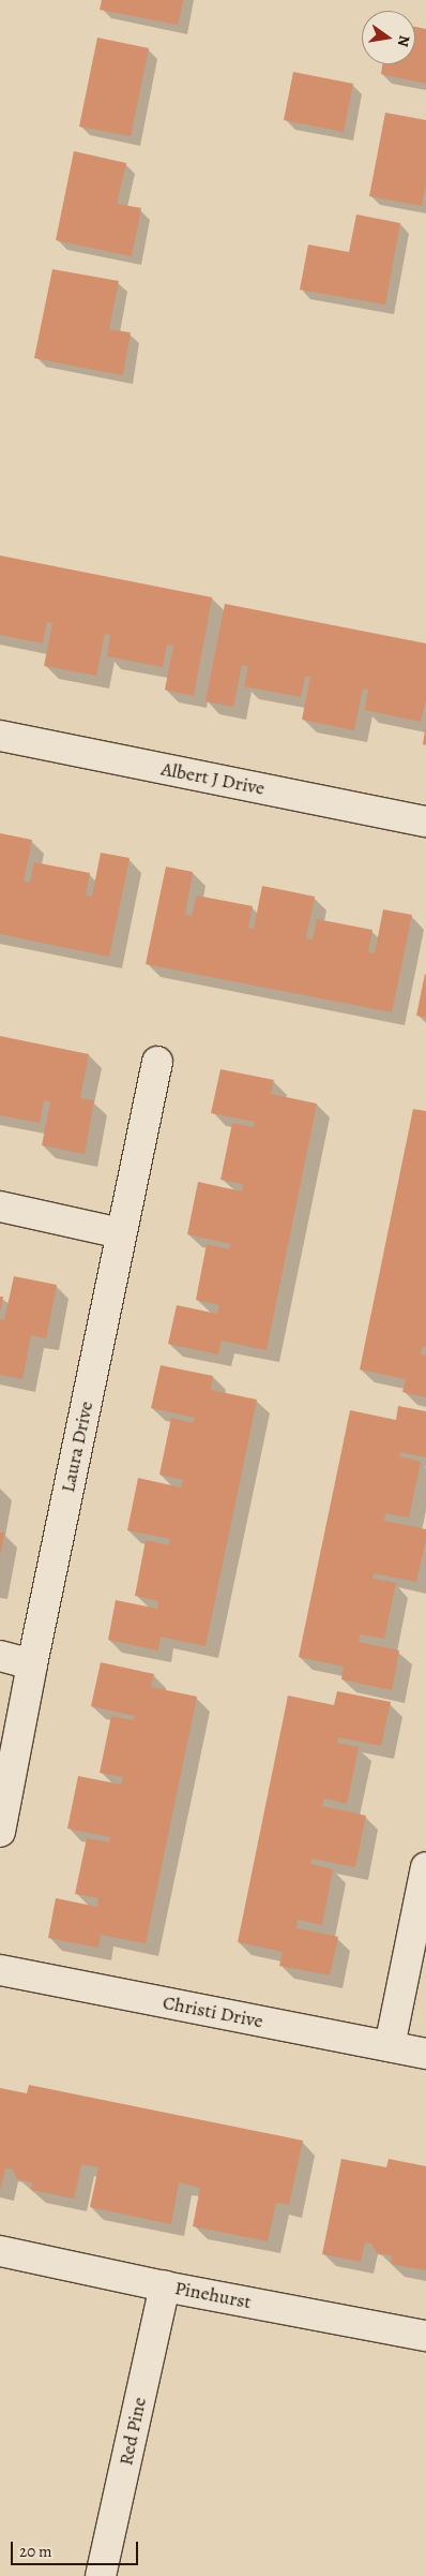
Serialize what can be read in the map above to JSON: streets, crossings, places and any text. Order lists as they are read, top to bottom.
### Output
{
  "streets": {
    "street": [
      "Albert J Drive",
      "Laura Drive",
      "Christi Drive",
      "Pinehurst",
      "Red Pine"
    ]
  },
  "crossings": [
    ["Pinehurst", "Red Pine"]
  ],
  "scale_bar": "20 m",
  "north": "right"
}
